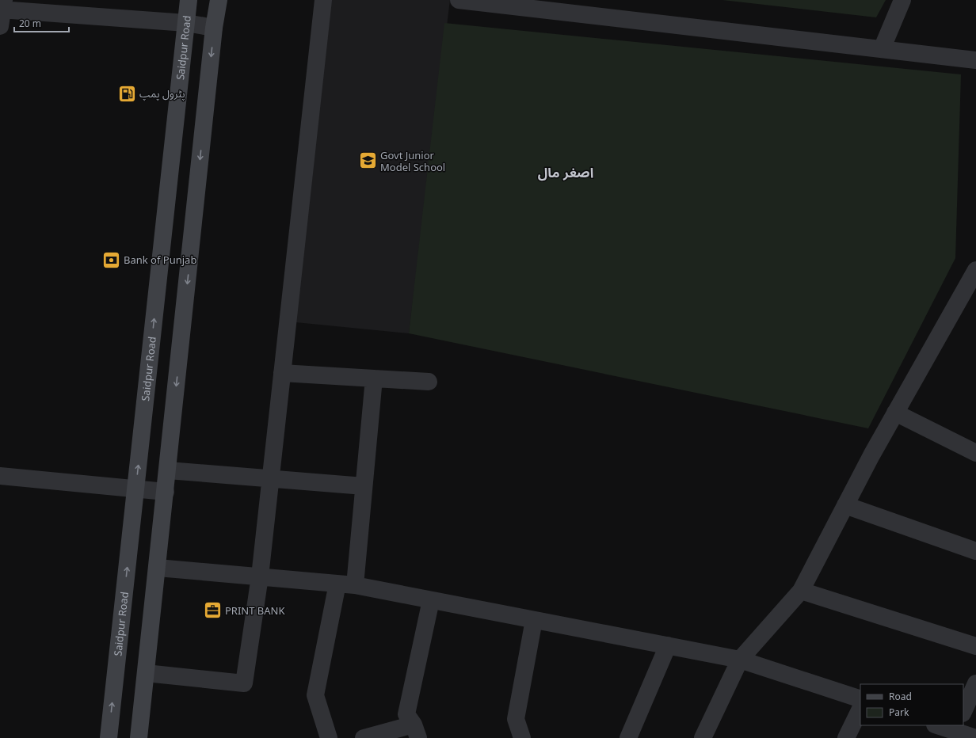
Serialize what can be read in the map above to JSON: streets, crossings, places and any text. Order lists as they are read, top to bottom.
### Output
{
  "streets": {
    "main road": ["Saidpur Road"]
  },
  "districts": ["اصغر مال"],
  "places": {
    "fuel station": ["پٹرول پمپ"],
    "school or university": ["Govt Junior Model School"],
    "bank": ["Bank of Punjab"],
    "office": ["PRINT BANK"]
  },
  "legend": ["Road", "Park"],
  "scale_bar": "20 m"
}
